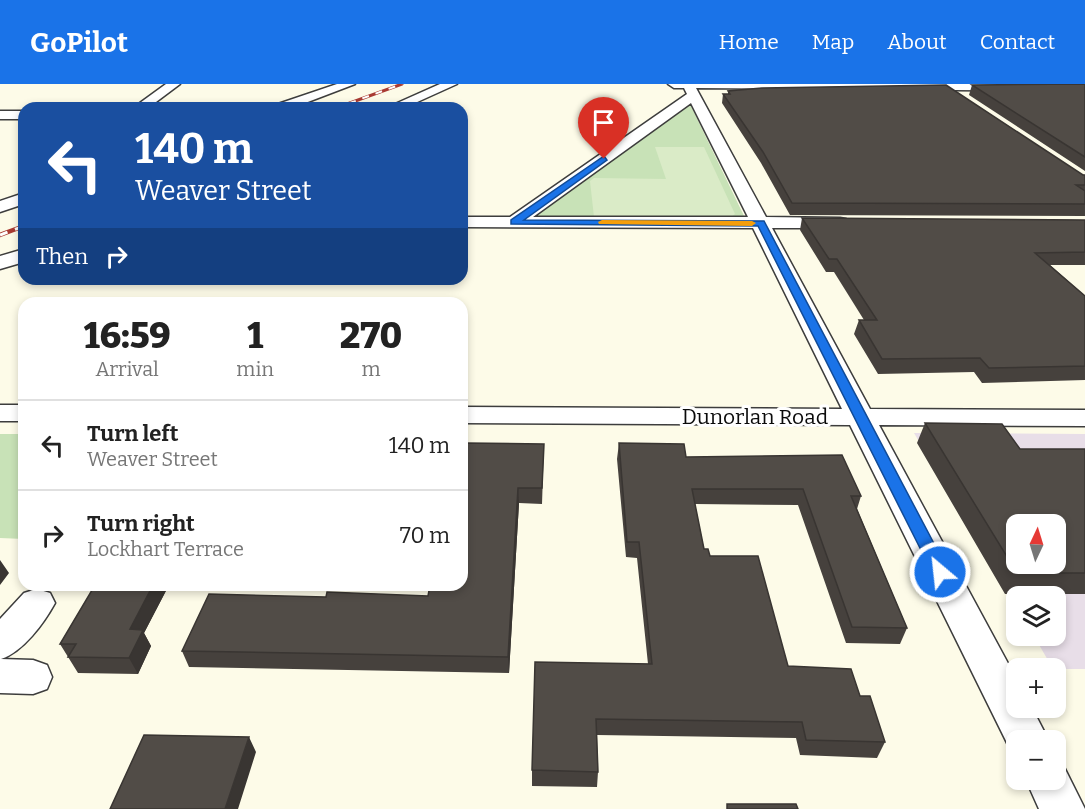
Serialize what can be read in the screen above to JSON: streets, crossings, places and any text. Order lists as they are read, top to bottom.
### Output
{
  "streets": {
    "street": ["Dunorlan Road"]
  },
  "north": "top",
  "page": {
    "header": "GoPilot",
    "nav": [
      "Home",
      "Map",
      "About",
      "Contact"
    ],
    "turn": ["140 m", "Weaver Street"],
    "then": "Then",
    "eta": [
      "16:59",
      "Arrival",
      "1",
      "min",
      "270",
      "m"
    ],
    "list": [
      {
        "name": "Turn left",
        "note": "Weaver Street",
        "value": "140 m"
      },
      {
        "name": "Turn right",
        "note": "Lockhart Terrace",
        "value": "70 m"
      }
    ],
    "map_buttons": ["+", "−"]
  }
}
